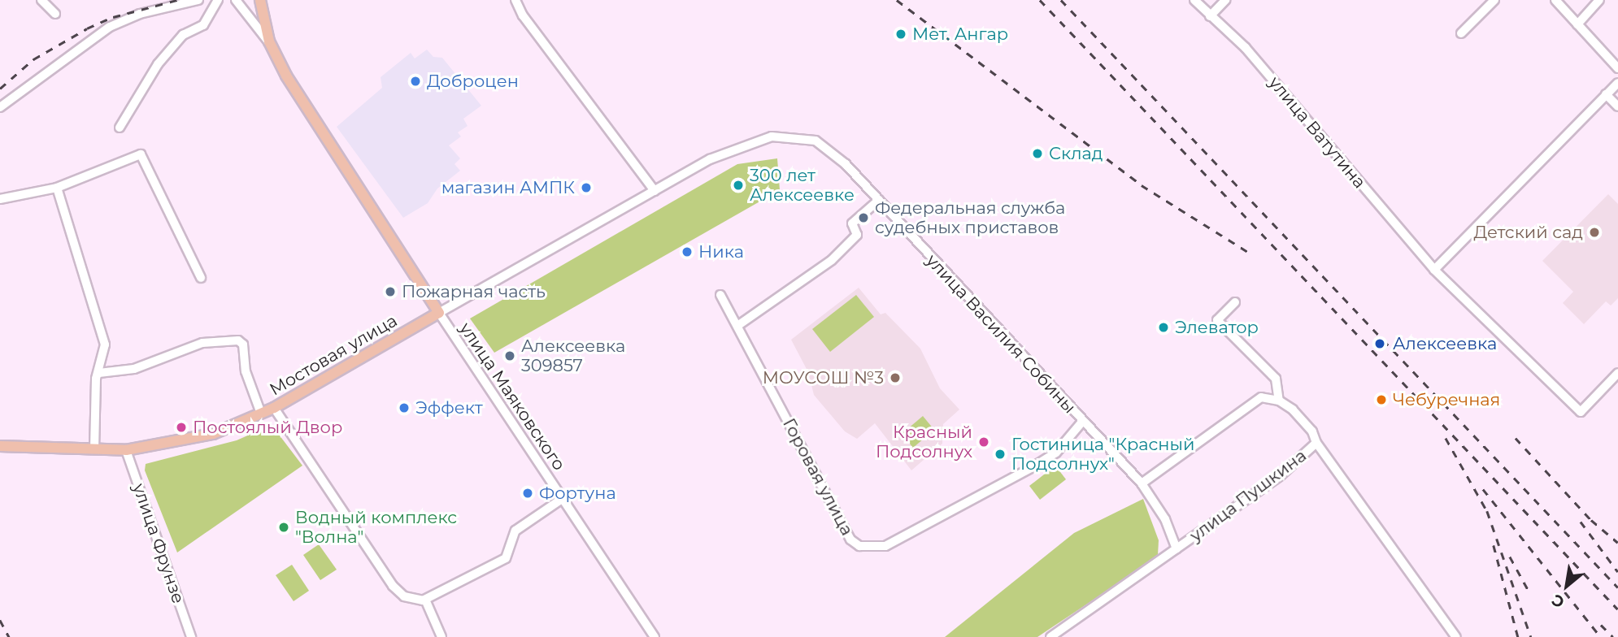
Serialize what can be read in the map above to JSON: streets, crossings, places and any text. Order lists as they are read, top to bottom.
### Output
{
  "streets": {
    "main road": ["Мостовая улица", "улица Маяковского"],
    "street": [
      "улица Ватутина",
      "улица Василия Собины",
      "Горовая улица",
      "улица Пушкина",
      "улица Фрунзе"
    ]
  },
  "crossings": [
    ["улица Василия Собины", "Мостовая улица"],
    ["улица Василия Собины", "Горовая улица"],
    ["улица Василия Собины", "улица Пушкина"],
    ["Мостовая улица", "улица Маяковского"],
    ["Мостовая улица", "улица Фрунзе"]
  ],
  "places": [
    "Мет. Ангар",
    "Доброцен",
    "Склад",
    "300 лет Алексеевке",
    "магазин АМПК",
    "Федеральная служба судебных приставов",
    "Детский сад",
    "Ника",
    "Пожарная часть",
    "Элеватор",
    "Алексеевка",
    "Алексеевка 309857",
    "МОУСОШ №3",
    "Чебуречная",
    "Эффект",
    "Постоялый Двор",
    "Красный Подсолнух",
    "Гостиница \"Красный Подсолнух\"",
    "Фортуна",
    "Водный комплекс \"Волна\""
  ],
  "north": "bottom left"
}
